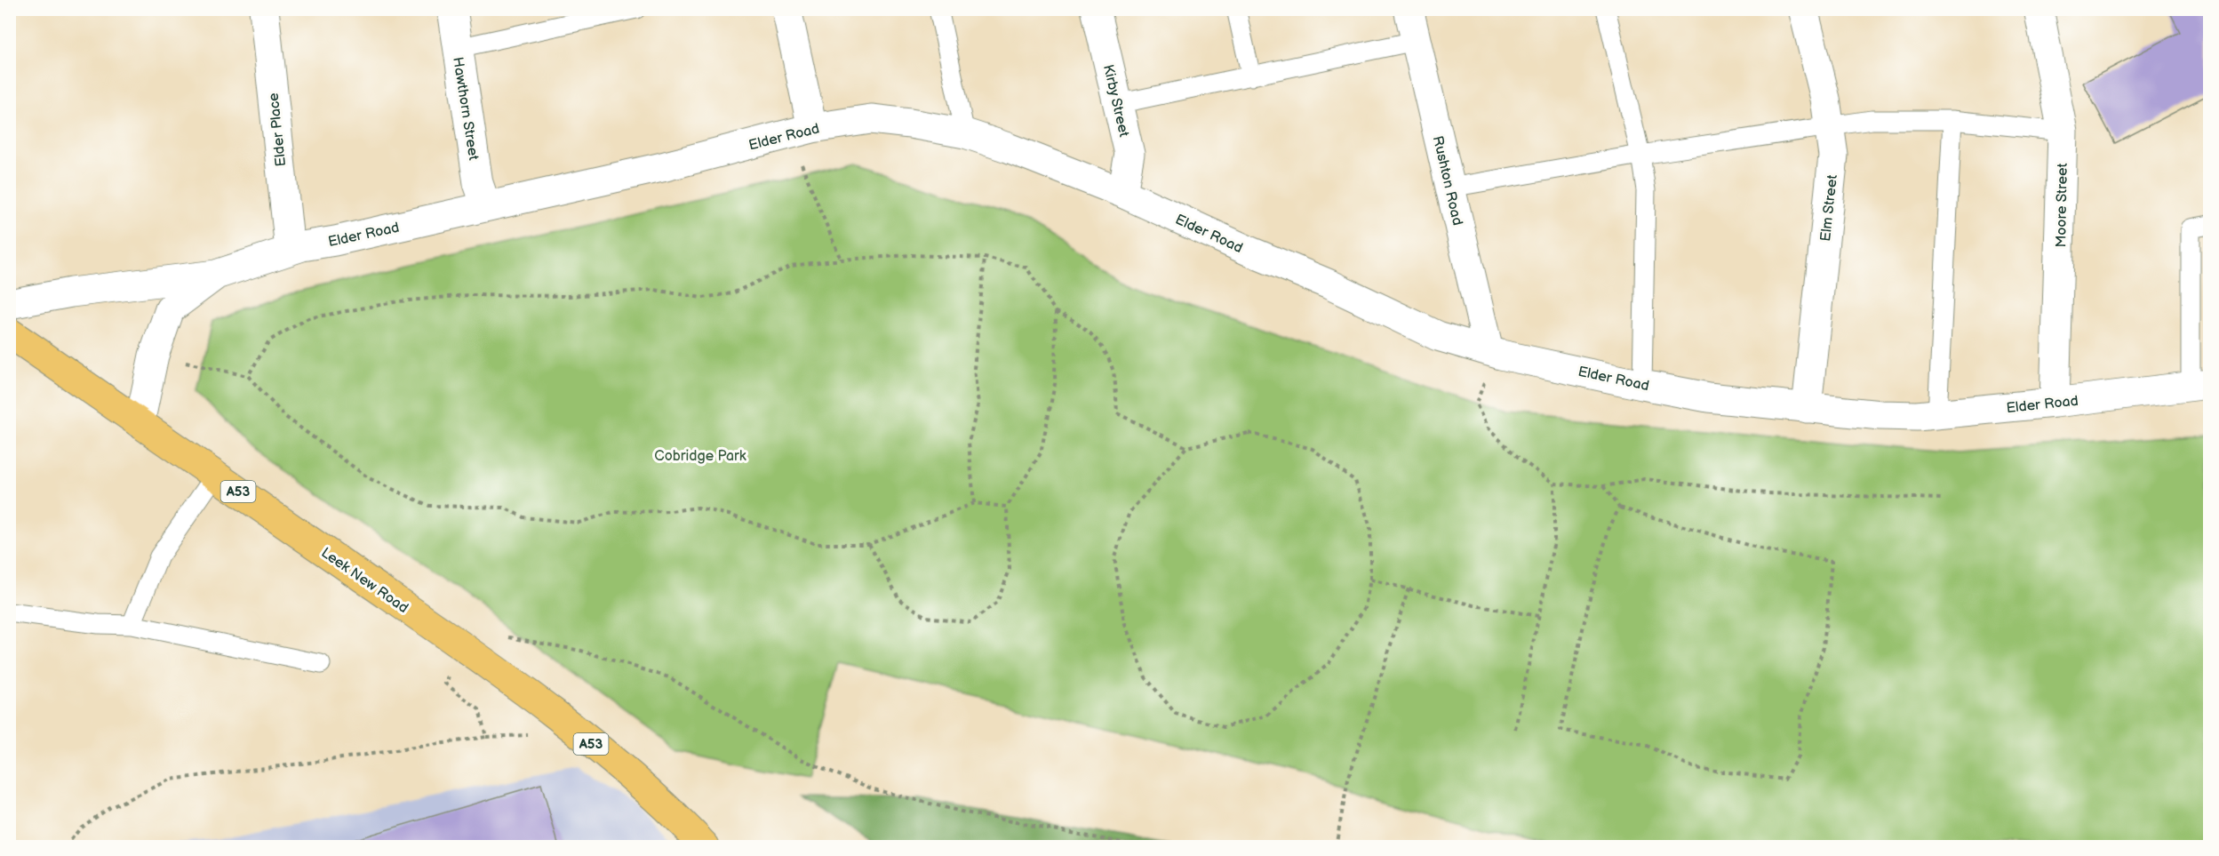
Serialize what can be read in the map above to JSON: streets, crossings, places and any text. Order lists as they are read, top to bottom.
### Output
{
  "streets": {
    "highway": ["A53", "Leek New Road"],
    "street": [
      "Kirby Street",
      "Hawthorn Street",
      "Elder Place",
      "Elder Road",
      "Rushton Road",
      "Moore Street",
      "Elm Street"
    ]
  },
  "crossings": [
    ["Kirby Street", "Elder Road"],
    ["Hawthorn Street", "Elder Road"],
    ["Elder Place", "Elder Road"],
    ["Elder Road", "Rushton Road"],
    ["Elder Road", "Moore Street"],
    ["Elder Road", "Elm Street"],
    ["Elder Road", "Leek New Road"]
  ],
  "parks": ["Cobridge Park"]
}
